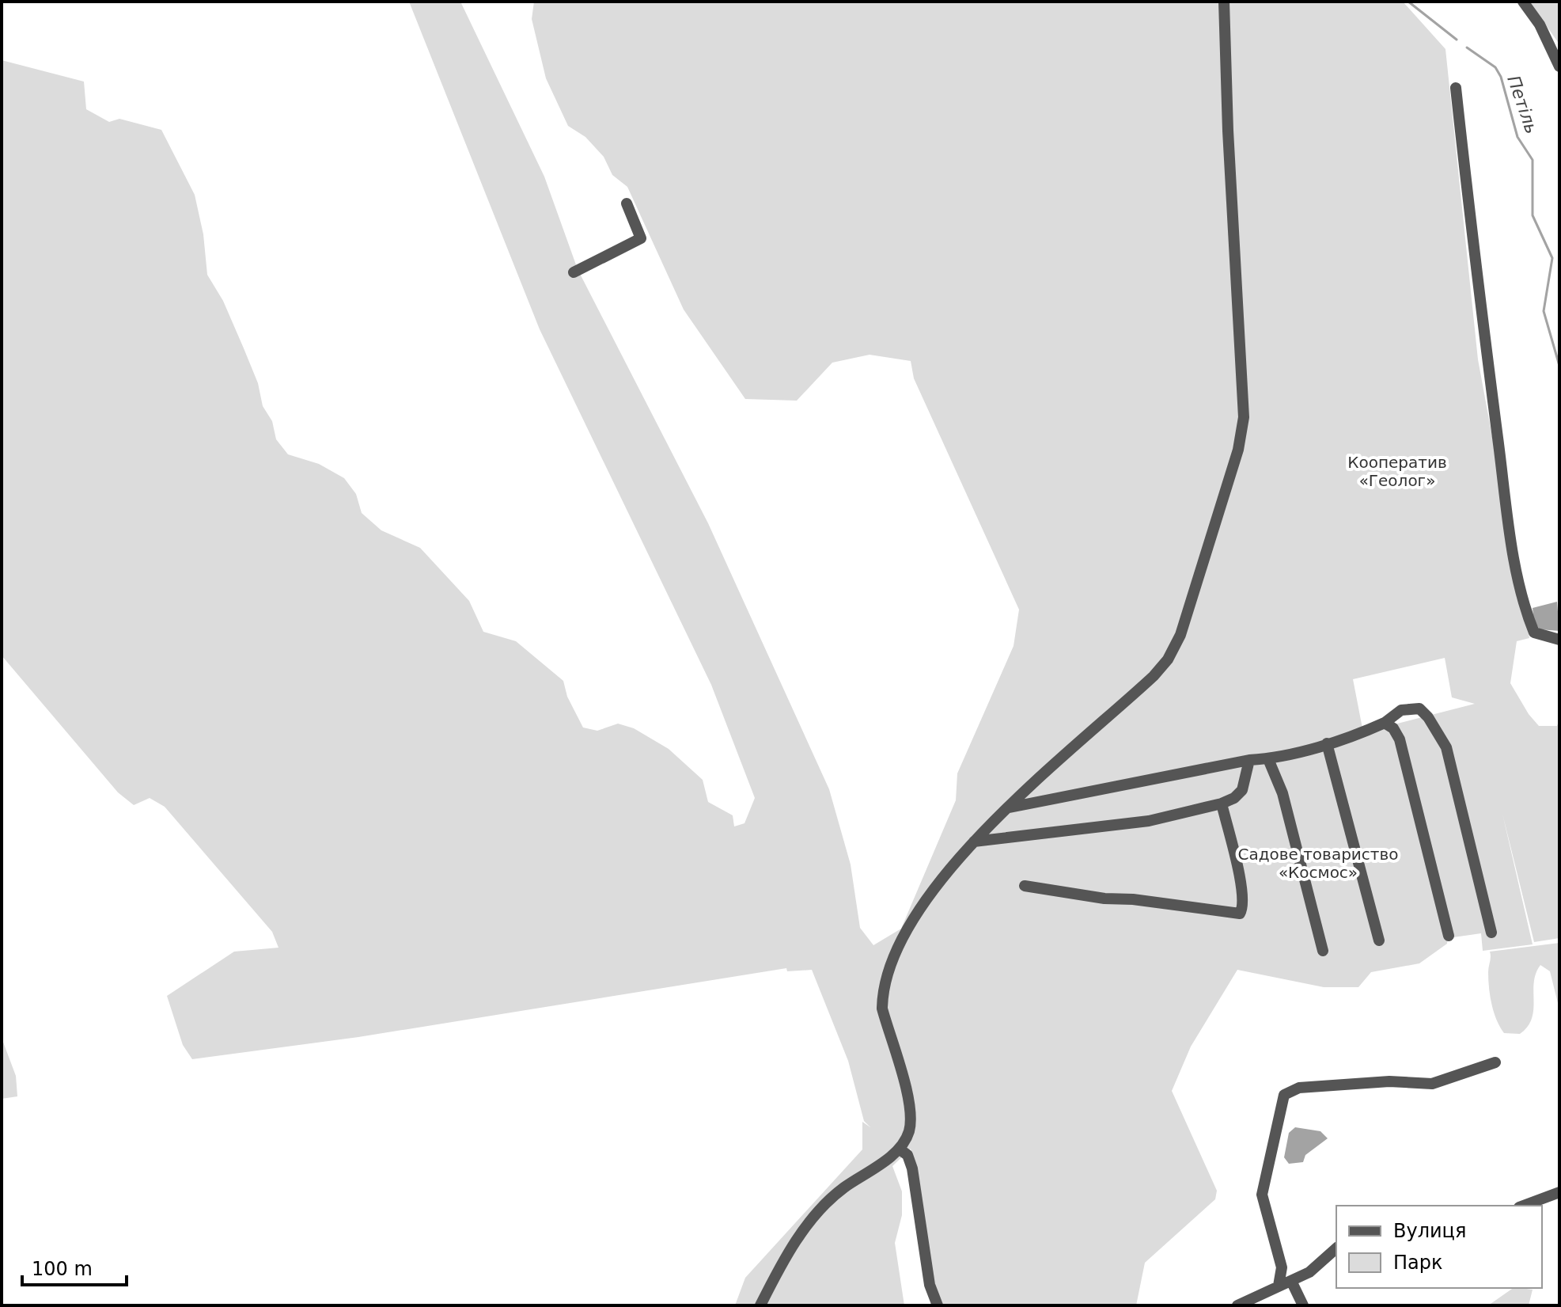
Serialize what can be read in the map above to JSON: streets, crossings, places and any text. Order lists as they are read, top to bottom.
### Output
{
  "water": ["Петіль"],
  "parks": ["Кооператив «Геолог»", "Садове товариство «Космос»"],
  "legend": ["Вулиця", "Парк"],
  "scale_bar": "100 m"
}
